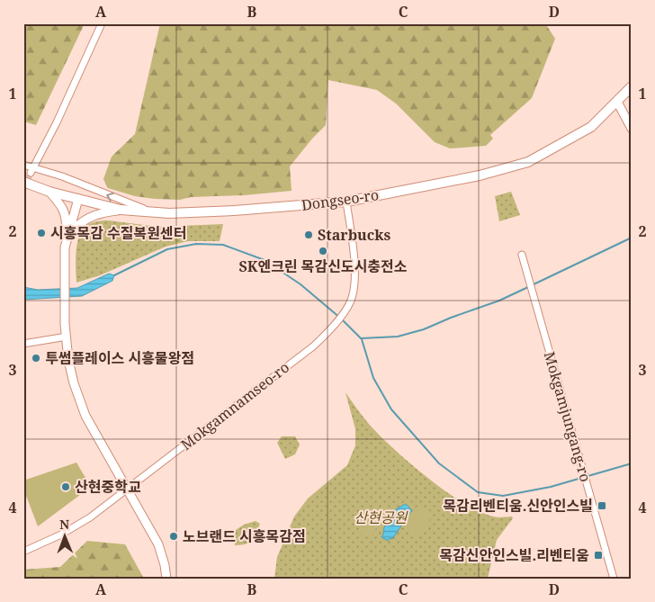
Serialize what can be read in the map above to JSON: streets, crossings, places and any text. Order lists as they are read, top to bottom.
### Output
{
  "streets": {
    "main road": ["Dongseo-ro"],
    "street": ["Mokgamnamseo-ro", "Mokgamjungang-ro"]
  },
  "crossings": [
    ["Dongseo-ro", "Mokgamnamseo-ro"]
  ],
  "parks": ["산현공원"],
  "places": {
    "other": [
      "시흥목감 수질복원센터",
      "Starbucks",
      "SK엔크린 목감신도시충전소",
      "투썸플레이스 시흥물왕점",
      "산현중학교",
      "노브랜드 시흥목감점"
    ],
    "transit": ["목감리벤티움.신안인스빌", "목감신안인스빌.리벤티움"]
  },
  "north": "top",
  "grid": {
    "columns": [
      "A",
      "B",
      "C",
      "D"
    ],
    "rows": [
      "1",
      "2",
      "3",
      "4"
    ]
  }
}
